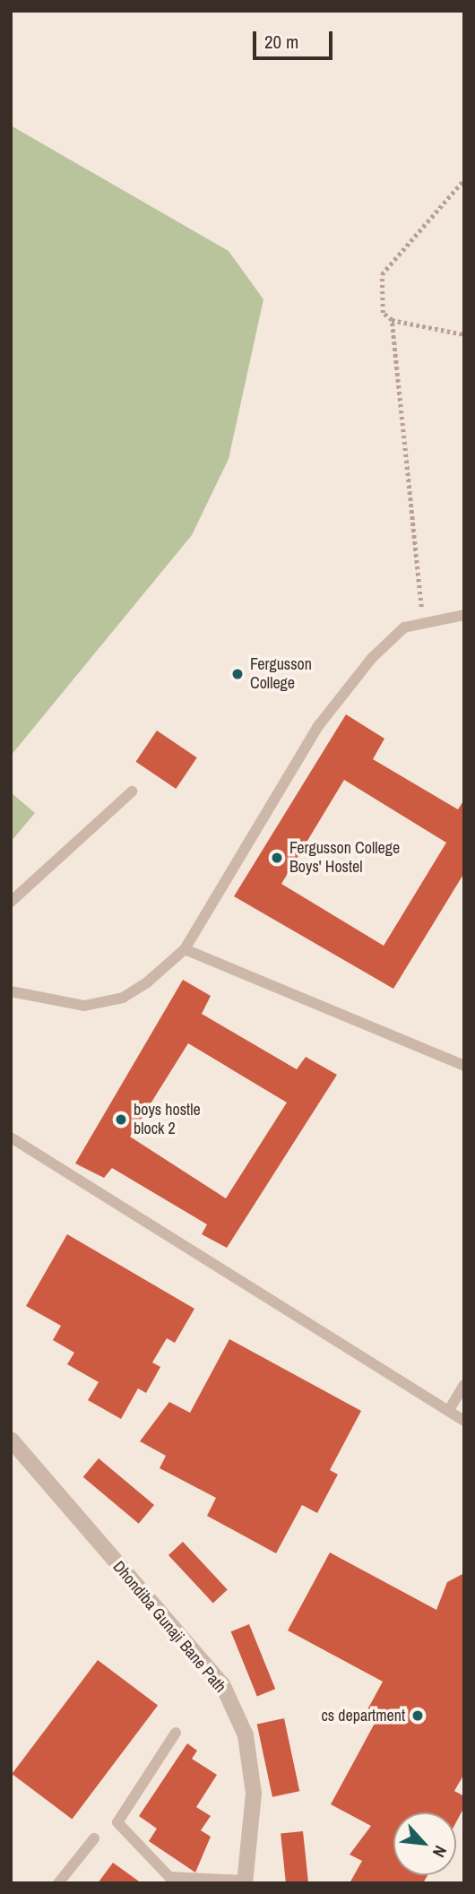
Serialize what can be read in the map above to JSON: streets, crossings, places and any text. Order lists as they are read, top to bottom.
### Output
{
  "streets": {
    "street": ["Dhondiba Gunaji Bane Path"]
  },
  "places": [
    "Fergusson College",
    "Fergusson College Boys' Hostel",
    "boys hostle block 2",
    "cs department"
  ],
  "scale_bar": "20 m",
  "north": "bottom right"
}
